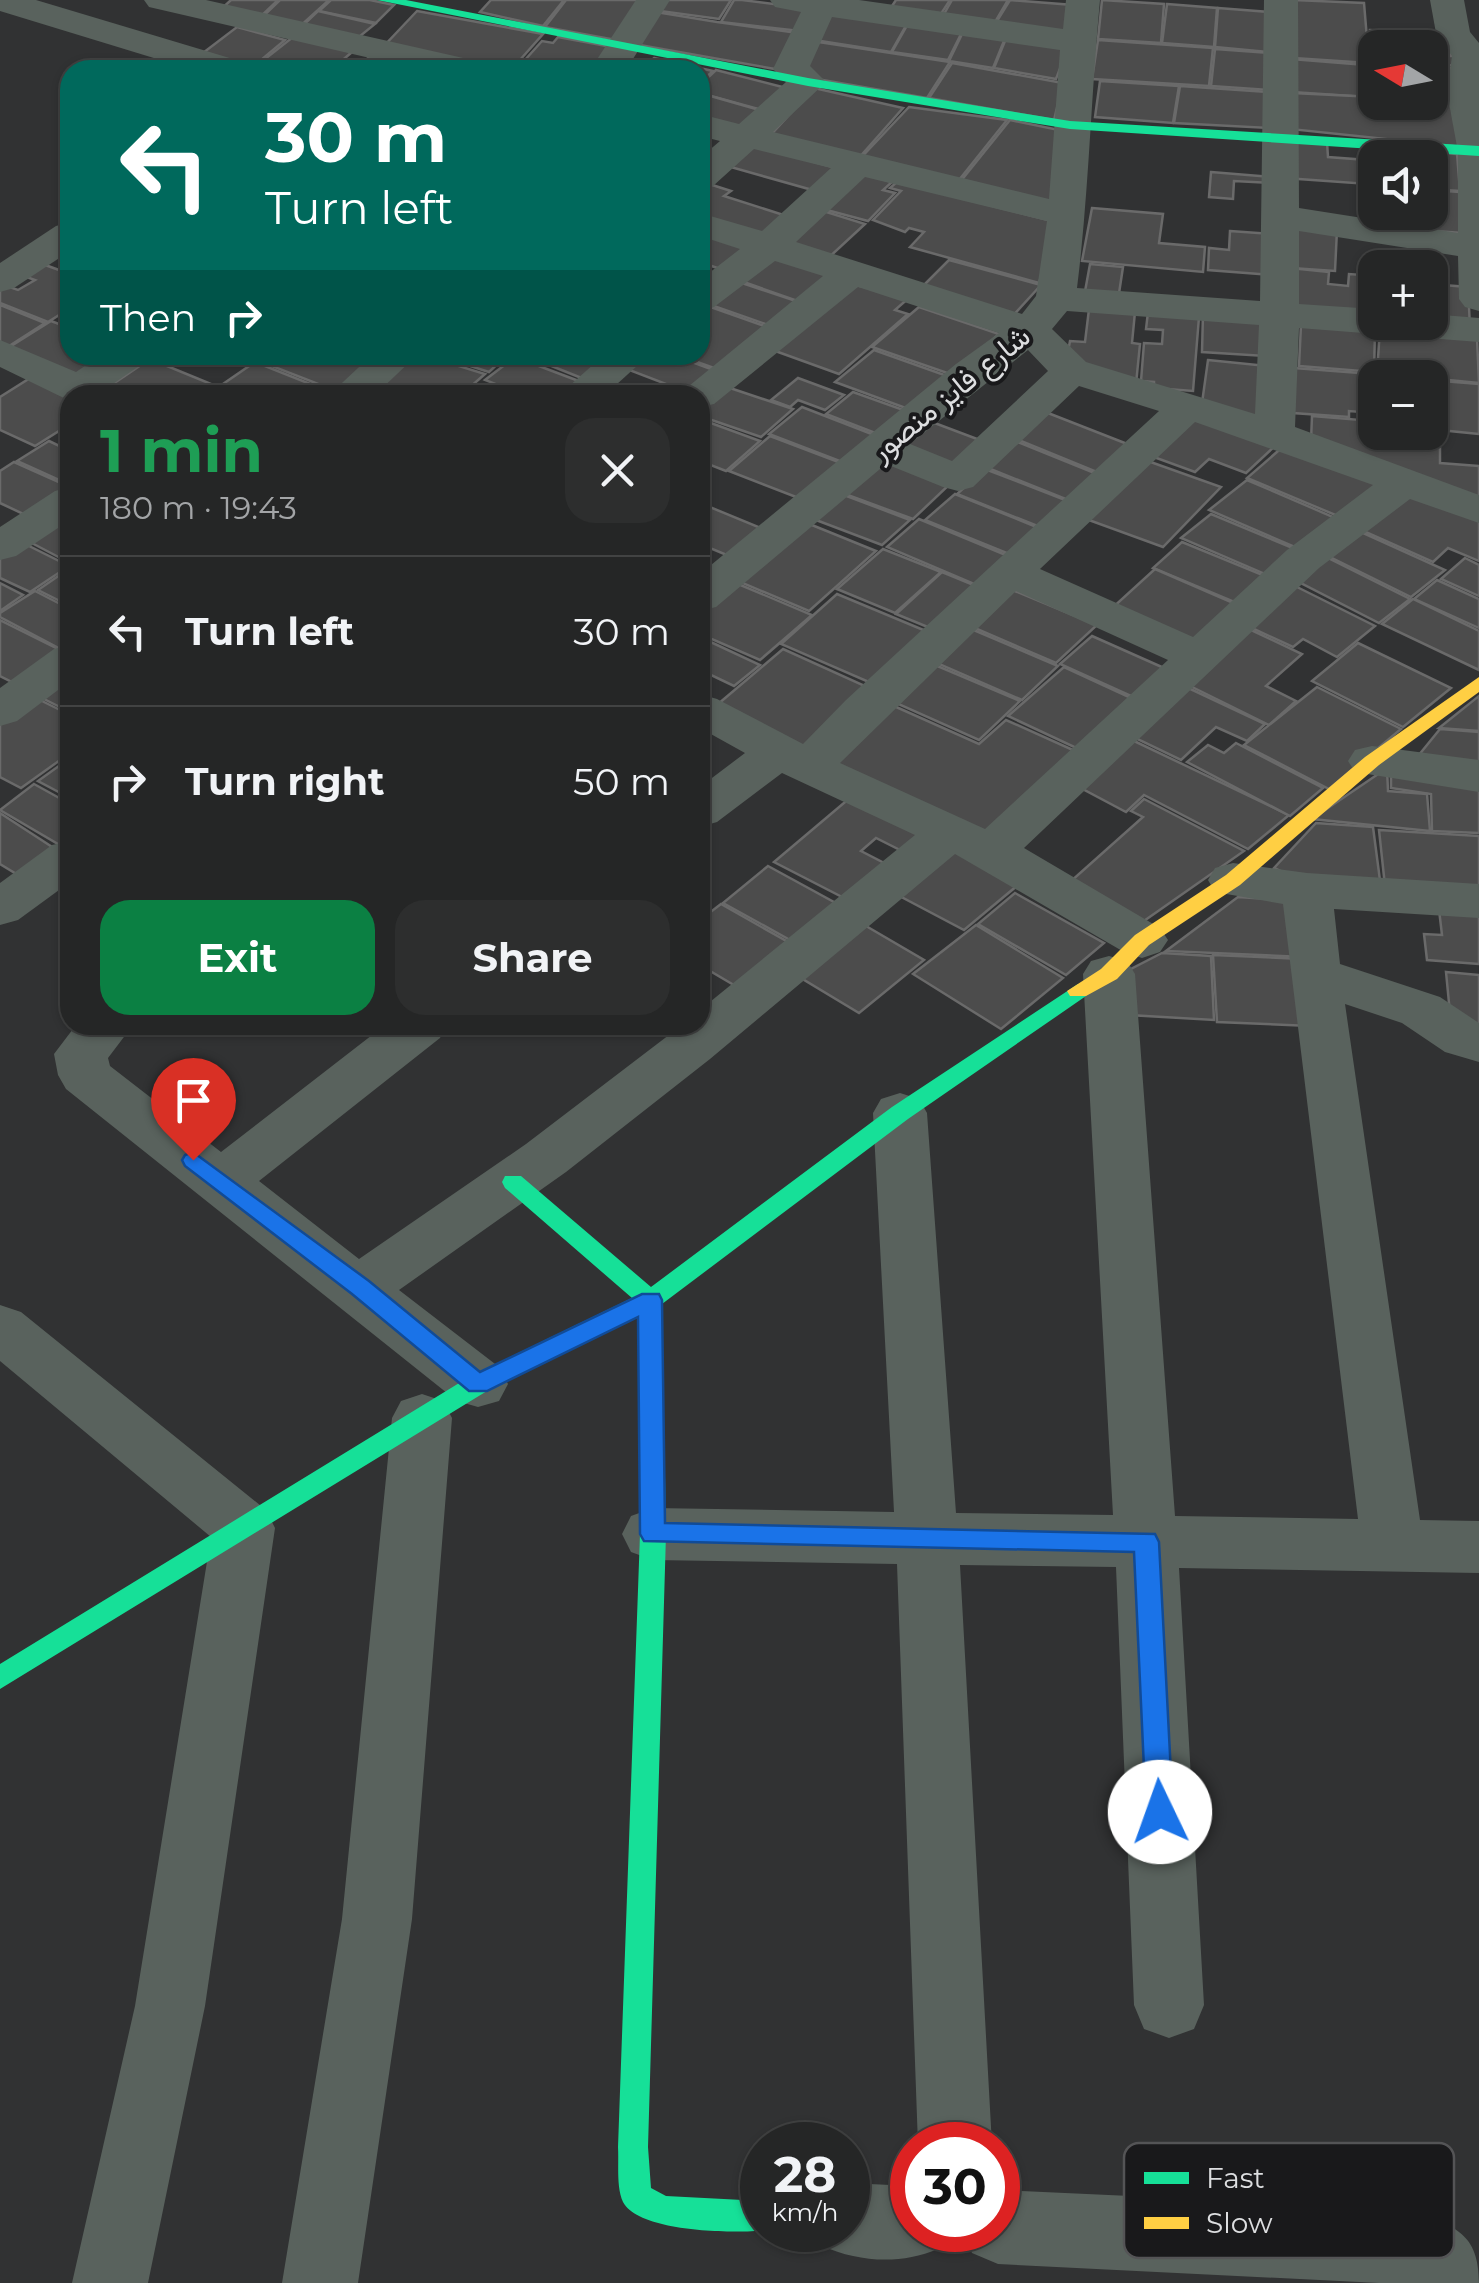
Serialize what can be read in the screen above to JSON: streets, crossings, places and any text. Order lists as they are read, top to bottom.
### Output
{
  "streets": {
    "street": ["شارع فايز منصور"]
  },
  "legend": ["Fast", "Slow"],
  "north": "left",
  "page": {
    "map_buttons": ["+", "−"],
    "turn": ["30 m", "Turn left"],
    "then": "Then",
    "heading": ["1 min", "180 m · 19:43"],
    "list": [
      {
        "name": "Turn left",
        "value": "30 m"
      },
      {
        "name": "Turn right",
        "value": "50 m"
      }
    ],
    "buttons": ["Exit", "Share"],
    "speed": "28 km/h",
    "limit": "30"
  }
}
